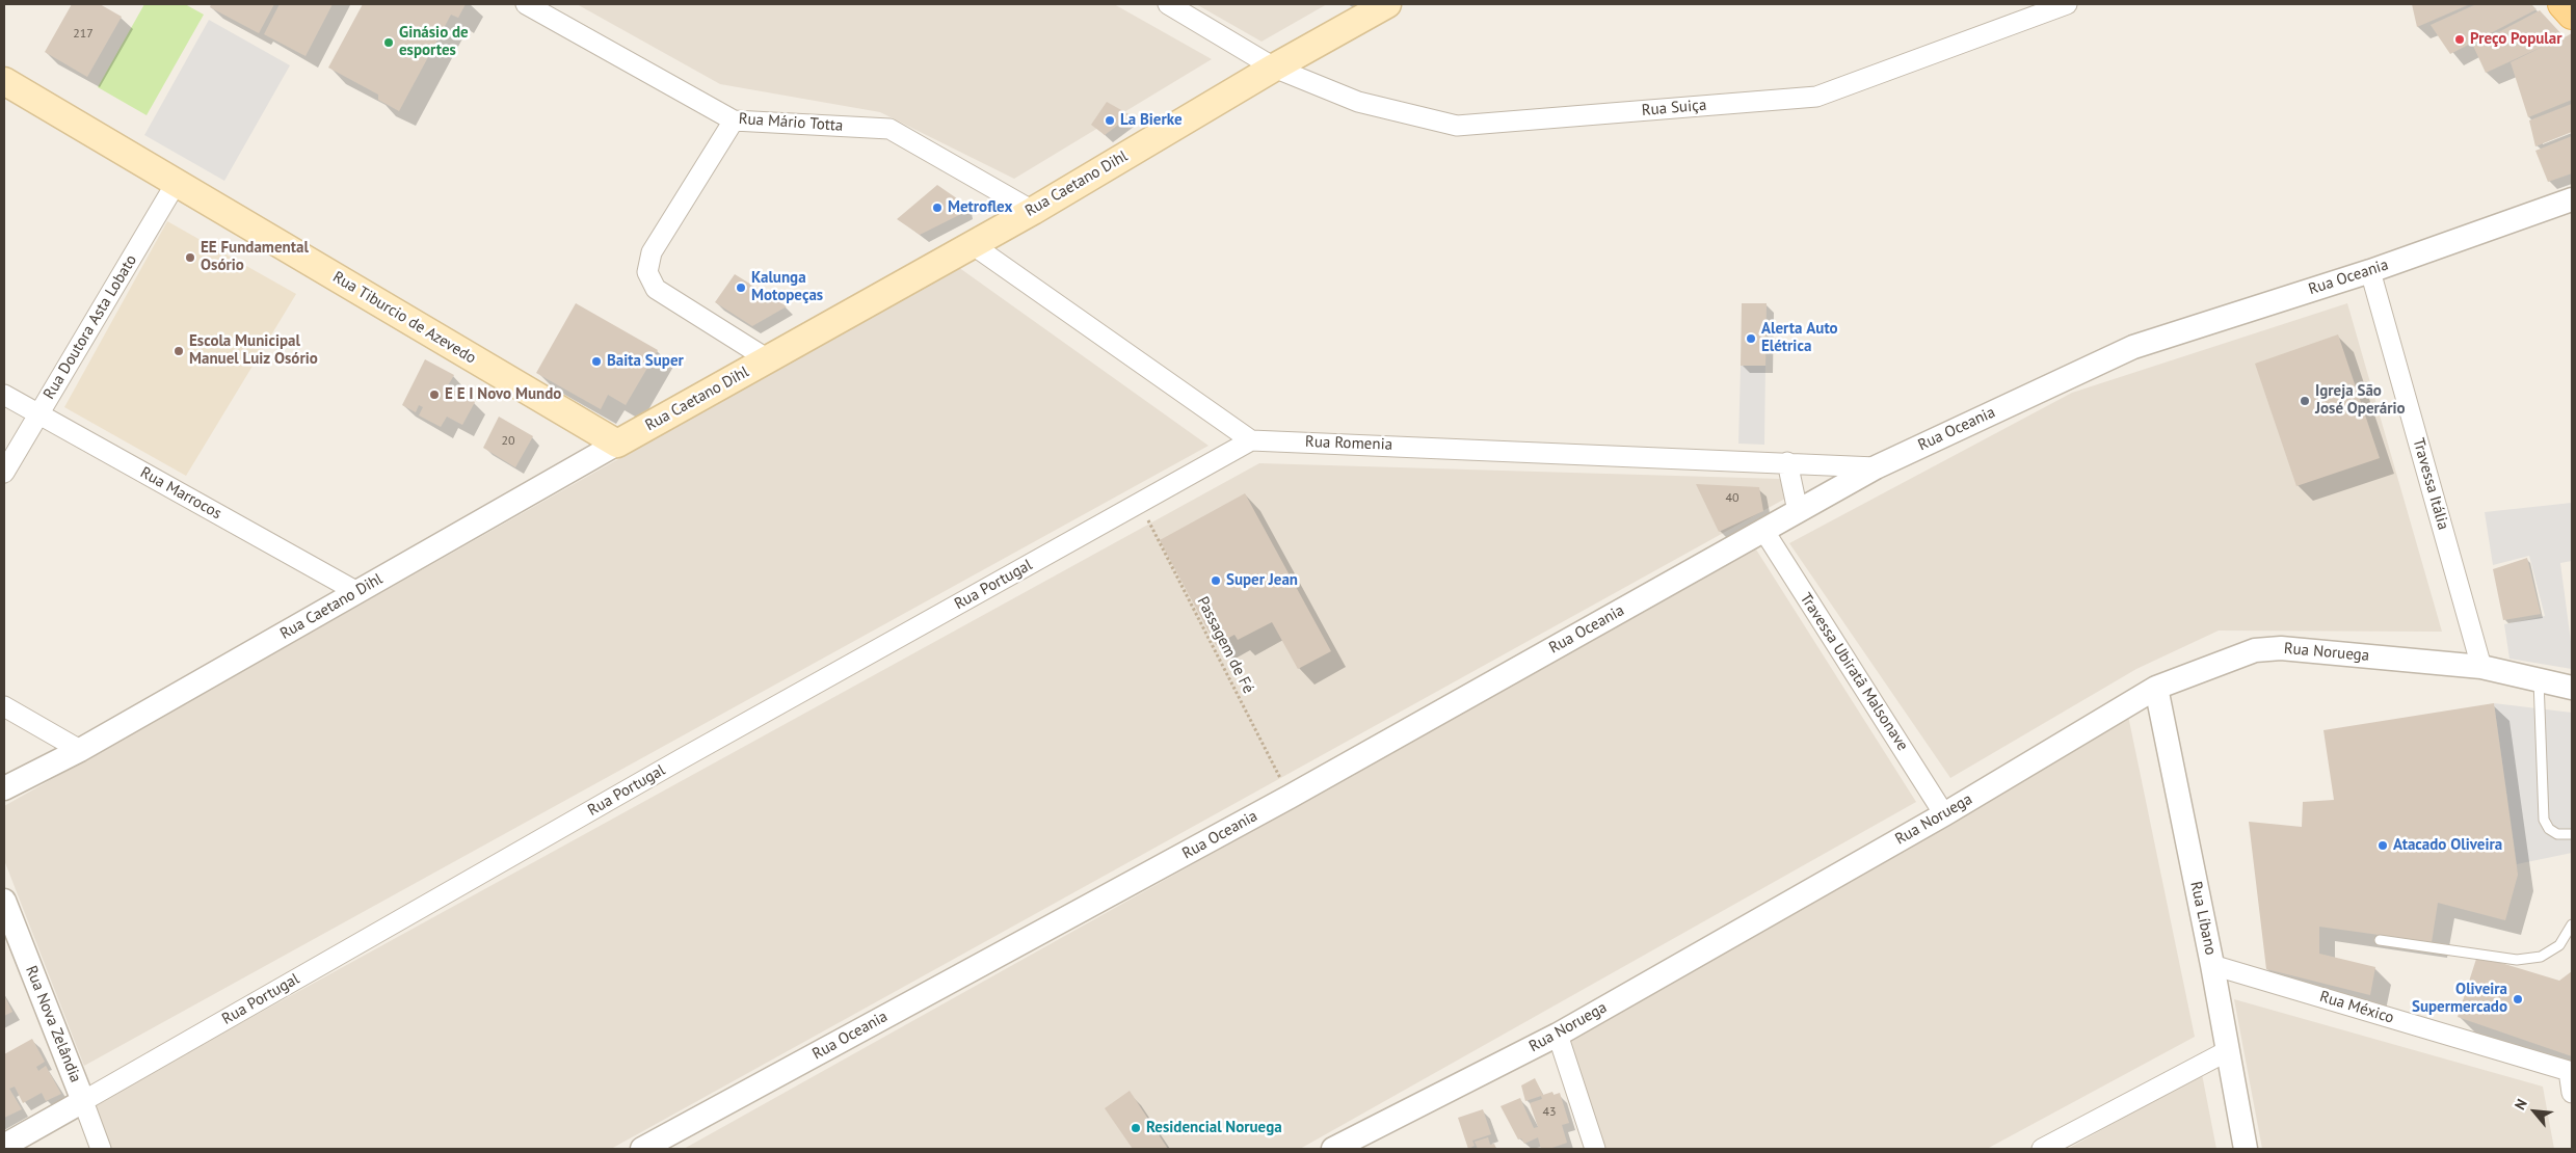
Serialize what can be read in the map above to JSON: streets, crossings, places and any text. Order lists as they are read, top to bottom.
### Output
{
  "streets": {
    "main road": ["Rua Caetano Dihl", "Rua Tiburcio de Azevedo"],
    "street": [
      "Rua Suiça",
      "Rua Mário Totta",
      "Rua Oceania",
      "Rua Doutora Asta Lobato",
      "Rua Romenia",
      "Travessa Itália",
      "Rua Marrocos",
      "Rua Portugal",
      "Rua Noruega",
      "Travessa Ubiratã Malsonave",
      "Rua Líbano",
      "Rua México",
      "Rua Nova Zelândia"
    ],
    "path": ["Passagem de Fé"]
  },
  "crossings": [
    ["Rua Suiça", "Rua Caetano Dihl"],
    ["Rua Mário Totta", "Rua Caetano Dihl"],
    ["Rua Caetano Dihl", "Rua Tiburcio de Azevedo"],
    ["Rua Caetano Dihl", "Rua Marrocos"],
    ["Rua Oceania", "Rua Romenia"],
    ["Rua Oceania", "Travessa Itália"],
    ["Rua Oceania", "Passagem de Fé"],
    ["Rua Oceania", "Travessa Ubiratã Malsonave"],
    ["Rua Tiburcio de Azevedo", "Rua Doutora Asta Lobato"],
    ["Rua Doutora Asta Lobato", "Rua Marrocos"],
    ["Rua Romenia", "Rua Portugal"],
    ["Travessa Itália", "Rua Noruega"],
    ["Rua Portugal", "Passagem de Fé"],
    ["Rua Portugal", "Rua Nova Zelândia"],
    ["Rua Noruega", "Travessa Ubiratã Malsonave"],
    ["Rua Noruega", "Rua Líbano"],
    ["Rua Líbano", "Rua México"]
  ],
  "places": [
    "Preço Popular",
    "Ginásio de esportes",
    "La Bierke",
    "Metroflex",
    "EE Fundamental Osório",
    "Kalunga Motopeças",
    "Alerta Auto Elétrica",
    "Escola Municipal Manuel Luiz Osório",
    "Baita Super",
    "E E I Novo Mundo",
    "Igreja São José Operário",
    "Super Jean",
    "Atacado Oliveira",
    "Oliveira Supermercado",
    "Residencial Noruega"
  ],
  "house_numbers": [
    "217",
    "20",
    "40",
    "43"
  ],
  "north": "top left"
}
